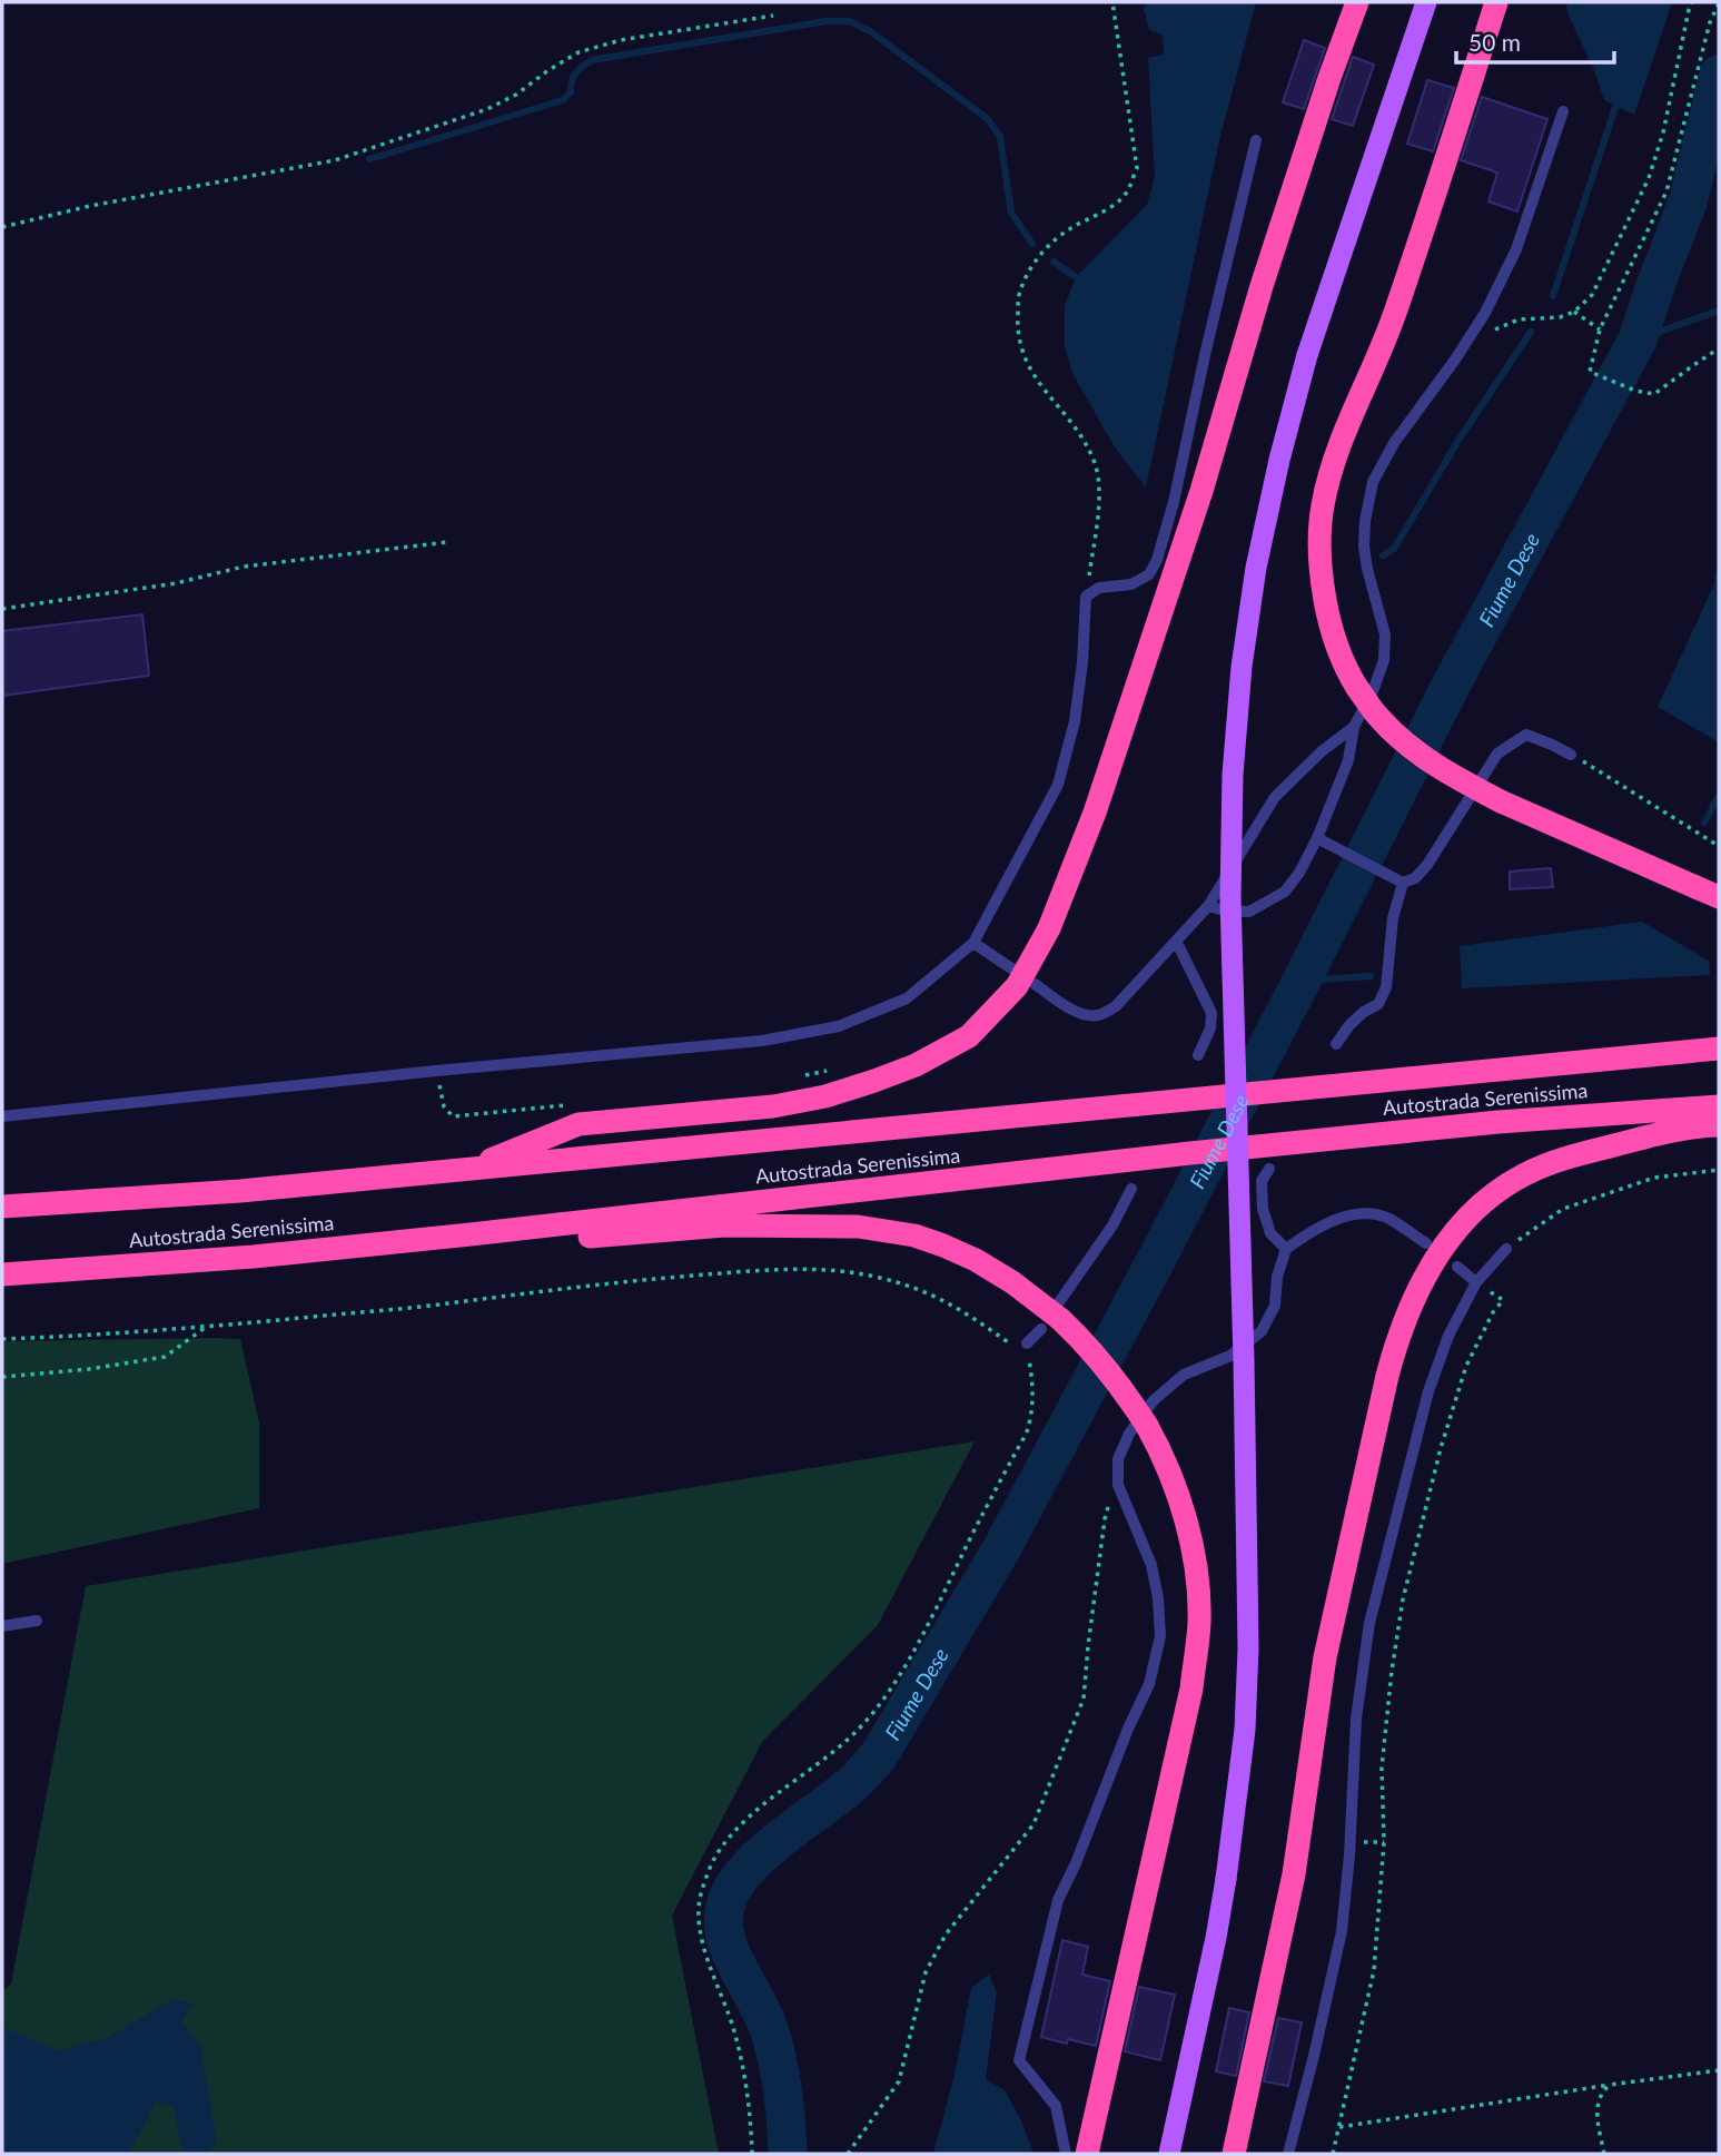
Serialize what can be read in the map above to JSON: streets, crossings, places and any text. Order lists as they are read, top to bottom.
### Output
{
  "streets": {
    "highway": ["Autostrada Serenissima"]
  },
  "water": ["Fiume Dese"],
  "scale_bar": "50 m"
}
